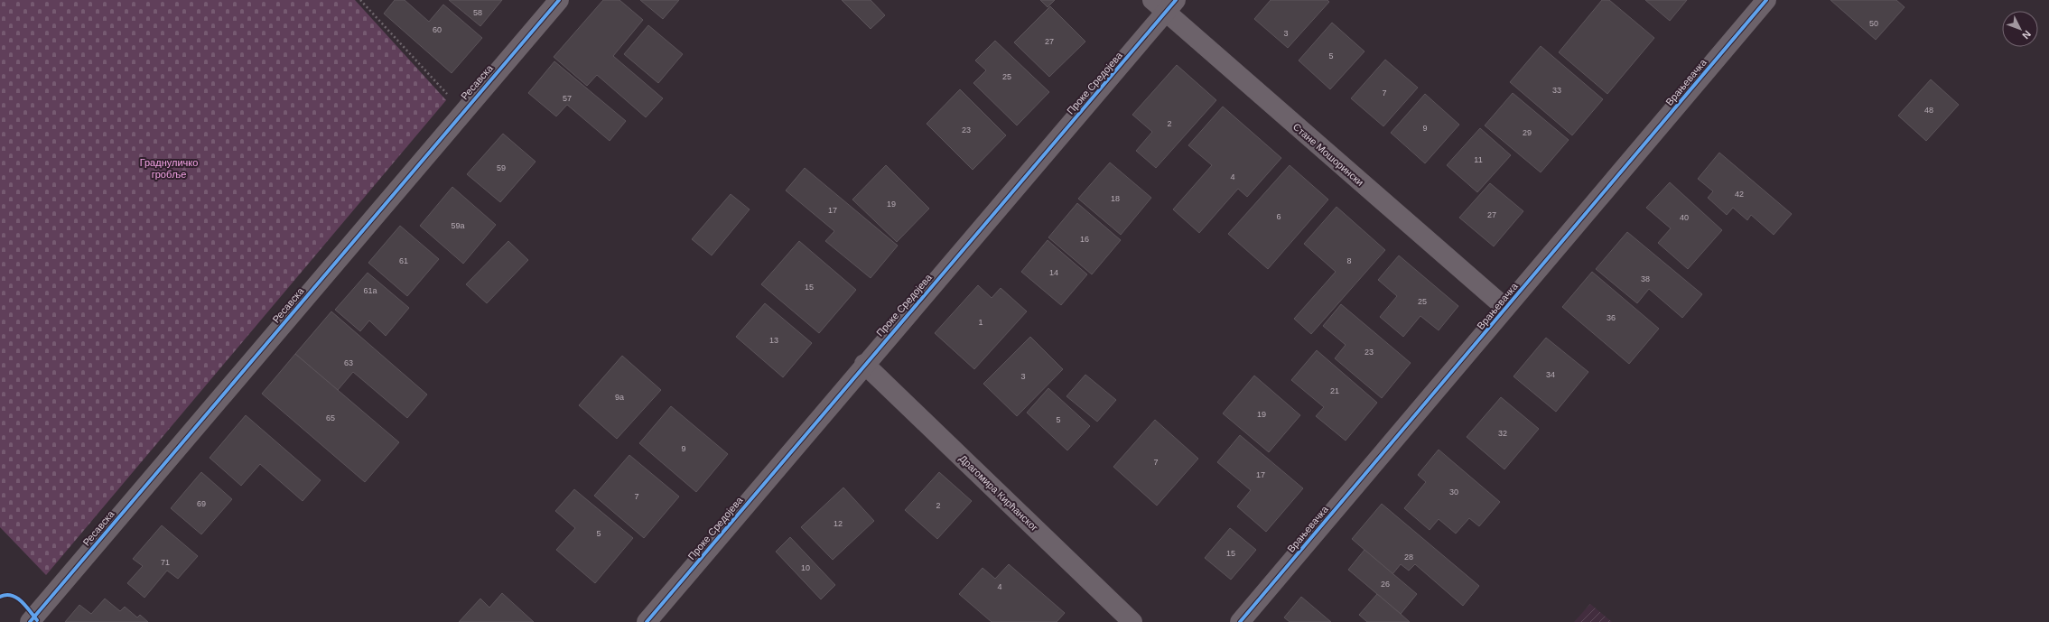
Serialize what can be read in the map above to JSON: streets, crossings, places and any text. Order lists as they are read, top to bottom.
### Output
{
  "streets": {
    "street": [
      "Ресавска",
      "Врањевачка",
      "Проке Средојева",
      "Стане Мошорински",
      "Драгомира Кирћанског"
    ]
  },
  "crossings": [
    ["Врањевачка", "Стане Мошорински"],
    ["Проке Средојева", "Стане Мошорински"],
    ["Проке Средојева", "Драгомира Кирћанског"]
  ],
  "parks": ["Граднуличко гробље"],
  "house_numbers": [
    "58",
    "50",
    "60",
    "3",
    "27",
    "5",
    "25",
    "33",
    "7",
    "57",
    "48",
    "2",
    "9",
    "23",
    "29",
    "11",
    "59",
    "4",
    "42",
    "18",
    "19",
    "17",
    "27",
    "6",
    "40",
    "59a",
    "16",
    "61",
    "8",
    "14",
    "38",
    "15",
    "61a",
    "25",
    "36",
    "1",
    "13",
    "23",
    "63",
    "34",
    "3",
    "21",
    "9a",
    "19",
    "65",
    "5",
    "32",
    "9",
    "7",
    "17",
    "30",
    "7",
    "69",
    "2",
    "12",
    "5",
    "15",
    "28",
    "71",
    "10",
    "26",
    "4"
  ],
  "north": "bottom right"
}
